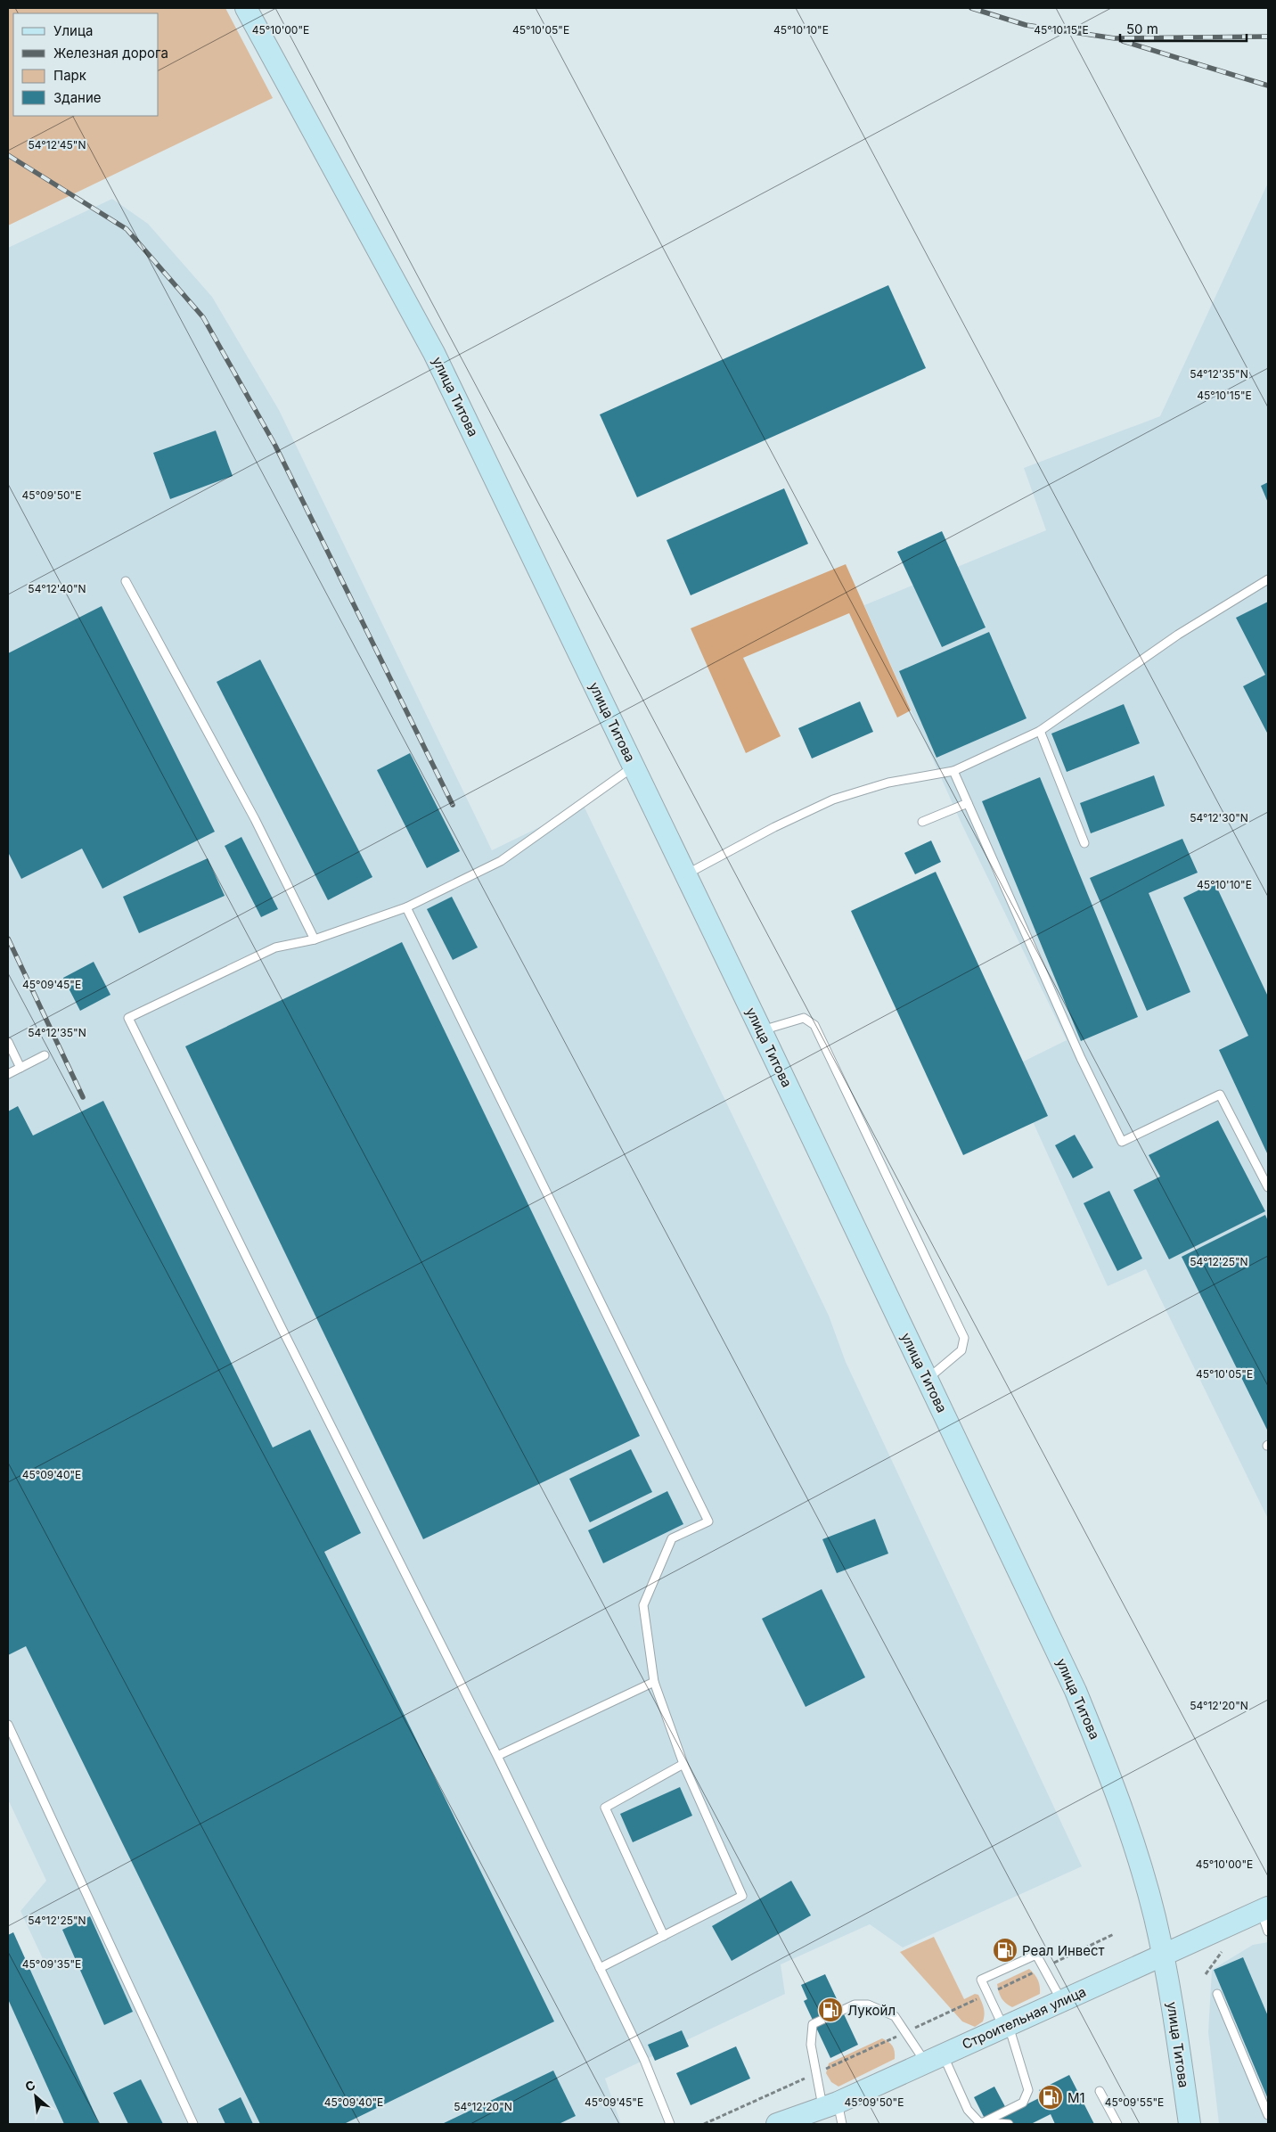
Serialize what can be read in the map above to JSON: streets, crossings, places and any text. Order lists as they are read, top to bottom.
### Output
{
  "streets": {
    "main road": ["улица Титова", "Строительная улица"]
  },
  "crossings": [
    ["улица Титова", "Строительная улица"]
  ],
  "places": {
    "fuel station": ["Реал Инвест", "Лукойл", "М1"]
  },
  "legend": [
    "Улица",
    "Железная дорога",
    "Парк",
    "Здание"
  ],
  "scale_bar": "50 m",
  "north": "top left",
  "coordinates": [
    "45°10'00\"E",
    "45°10'05\"E",
    "45°10'10\"E",
    "45°10'15\"E",
    "54°12'45\"N",
    "54°12'35\"N",
    "45°09'50\"E",
    "54°12'40\"N",
    "54°12'30\"N",
    "45°09'45\"E",
    "54°12'25\"N",
    "45°09'40\"E",
    "54°12'20\"N",
    "45°09'35\"E",
    "45°09'55\"E"
  ]
}
